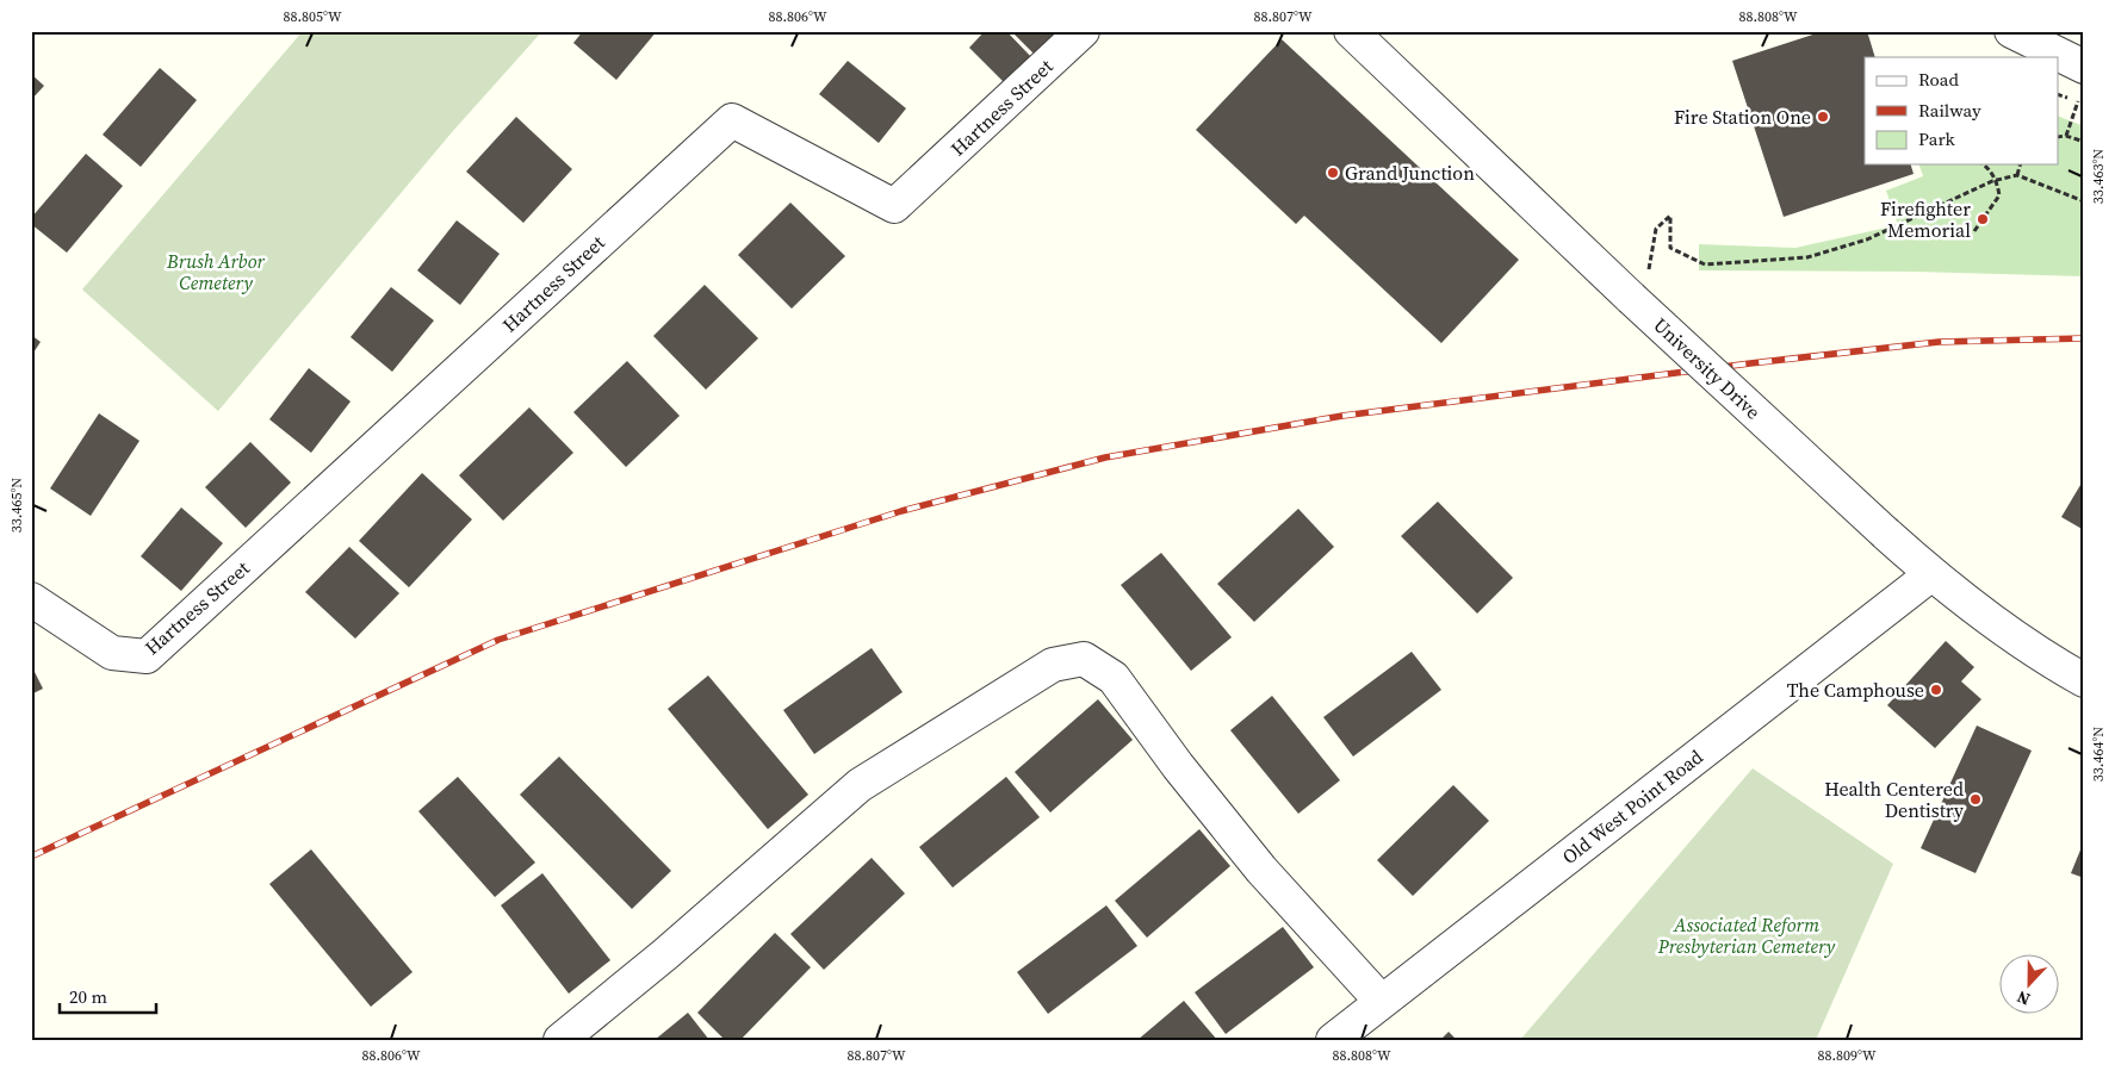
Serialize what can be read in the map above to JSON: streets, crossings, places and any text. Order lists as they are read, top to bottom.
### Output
{
  "streets": {
    "street": ["Hartness Street", "University Drive", "Old West Point Road"]
  },
  "crossings": [
    ["University Drive", "Old West Point Road"]
  ],
  "parks": ["Brush Arbor Cemetery", "Associated Reform Presbyterian Cemetery"],
  "places": [
    "Fire Station One",
    "Grand Junction",
    "Firefighter Memorial",
    "The Camphouse",
    "Health Centered Dentistry"
  ],
  "legend": ["Road", "Railway", "Park"],
  "scale_bar": "20 m",
  "north": "bottom",
  "coordinates": [
    "88.805°W",
    "88.806°W",
    "88.807°W",
    "88.808°W",
    "33.463°N",
    "33.465°N",
    "33.464°N",
    "88.809°W"
  ]
}
